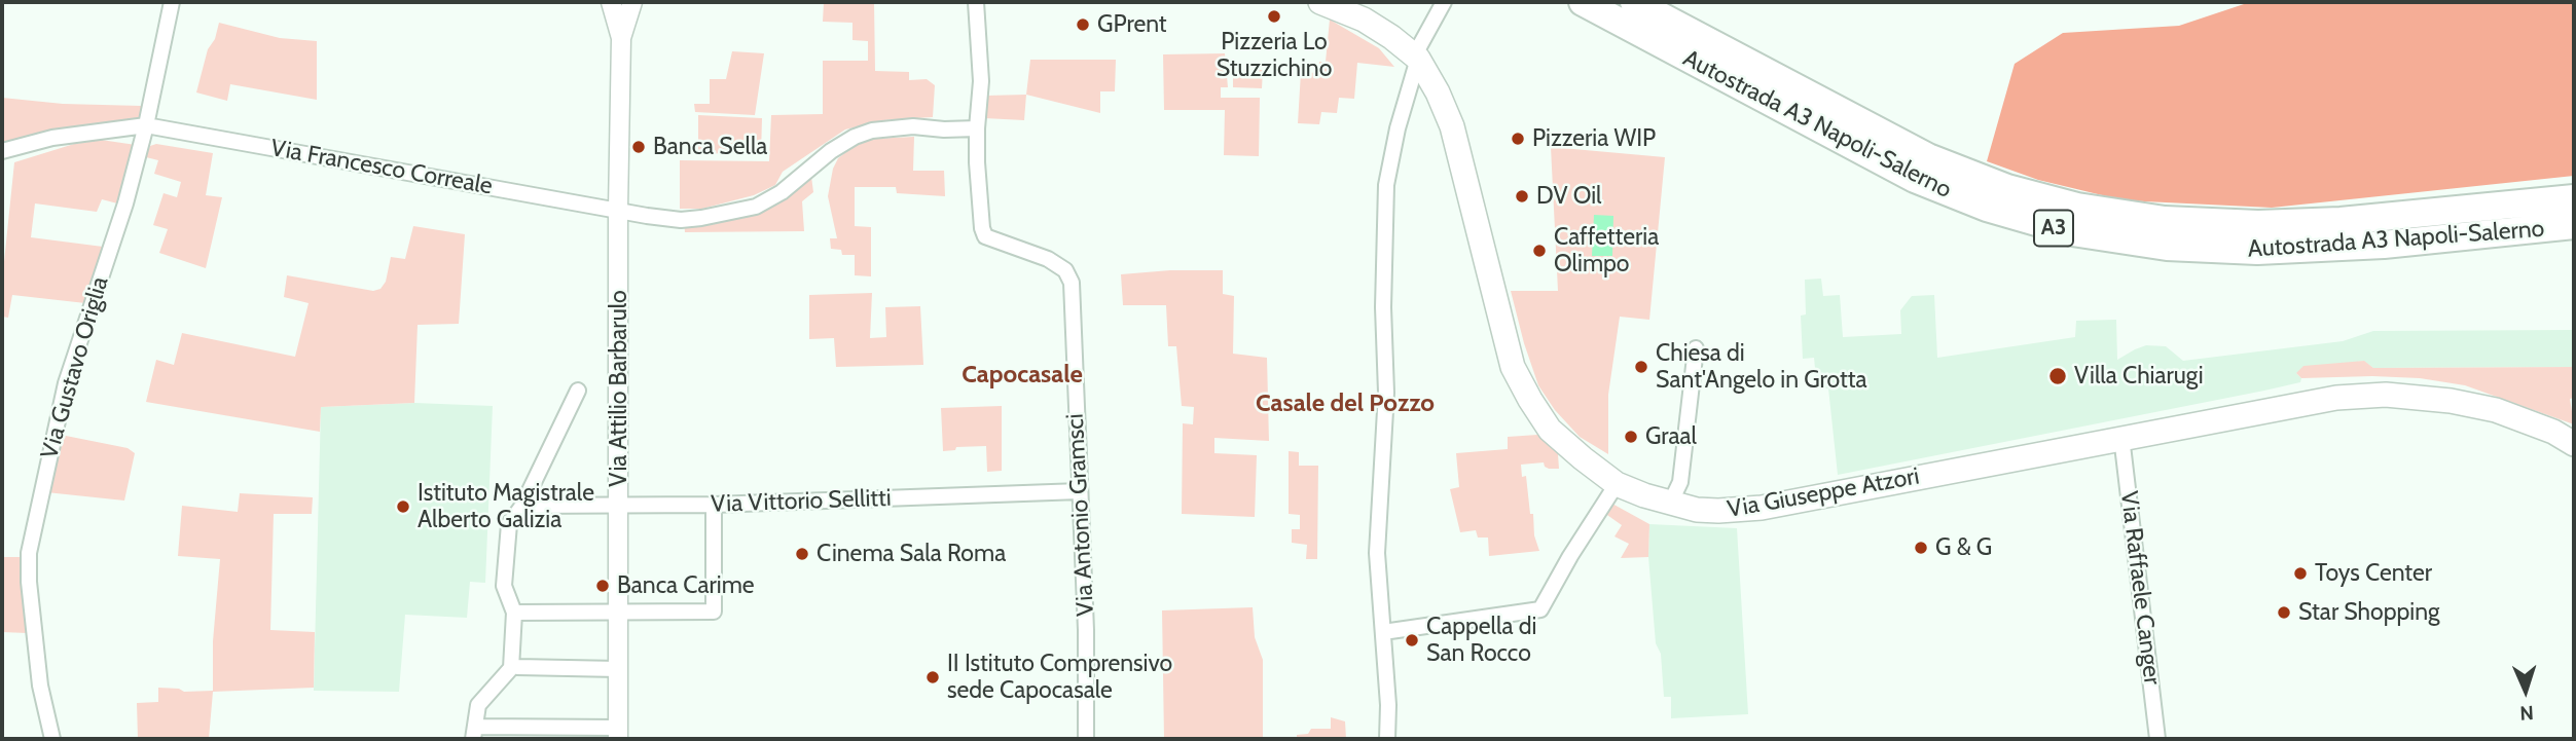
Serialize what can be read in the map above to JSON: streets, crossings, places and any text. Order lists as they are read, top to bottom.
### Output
{
  "streets": {
    "highway": ["Autostrada A3 Napoli-Salerno", "A3"],
    "main road": ["Via Giuseppe Atzori"],
    "street": [
      "Via Francesco Correale",
      "Via Gustavo Origlia",
      "Via Attilio Barbarulo",
      "Via Vittorio Sellitti",
      "Via Antonio Gramsci",
      "Via Raffaele Canger"
    ]
  },
  "crossings": [
    ["Via Francesco Correale", "Via Gustavo Origlia"],
    ["Via Francesco Correale", "Via Attilio Barbarulo"],
    ["Via Francesco Correale", "Via Antonio Gramsci"],
    ["Via Attilio Barbarulo", "Via Vittorio Sellitti"],
    ["Via Giuseppe Atzori", "Via Raffaele Canger"],
    ["Via Vittorio Sellitti", "Via Antonio Gramsci"]
  ],
  "districts": ["Capocasale", "Casale del Pozzo"],
  "places": [
    "Pizzeria Lo Stuzzichino",
    "GPrent",
    "Pizzeria WIP",
    "Banca Sella",
    "DV Oil",
    "Caffetteria Olimpo",
    "Chiesa di Sant'Angelo in Grotta",
    "Villa Chiarugi",
    "Graal",
    "Istituto Magistrale Alberto Galizia",
    "G & G",
    "Cinema Sala Roma",
    "Toys Center",
    "Banca Carime",
    "Star Shopping",
    "Cappella di San Rocco",
    "II Istituto Comprensivo sede Capocasale"
  ],
  "north": "bottom"
}
